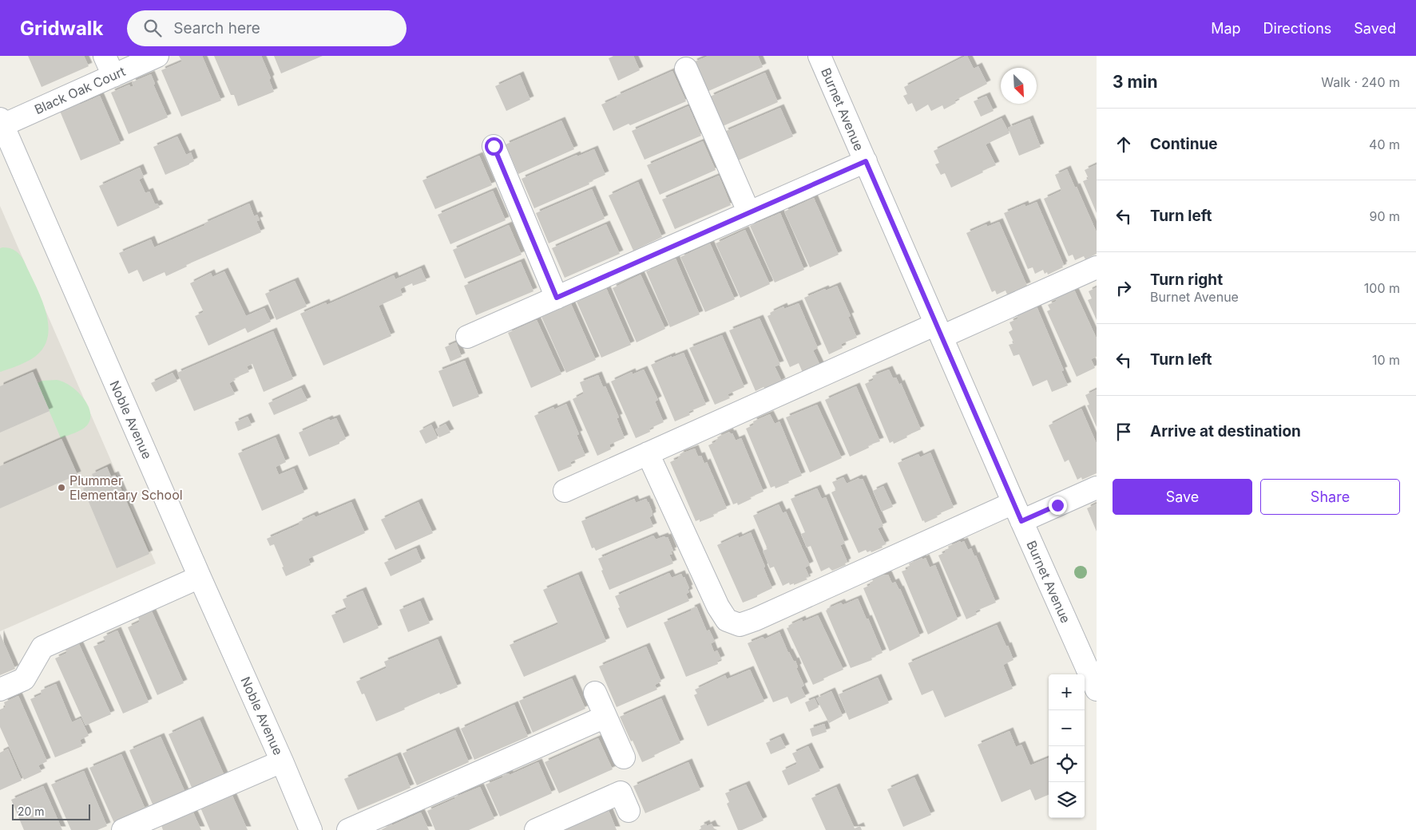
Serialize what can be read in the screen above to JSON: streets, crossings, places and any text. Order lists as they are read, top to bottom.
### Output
{
  "streets": {
    "street": ["Black Oak Court", "Burnet Avenue", "Noble Avenue"]
  },
  "crossings": [
    ["Black Oak Court", "Noble Avenue"]
  ],
  "places": ["Plummer Elementary School"],
  "scale_bar": "20 m",
  "north": "bottom right",
  "page": {
    "header": "Gridwalk",
    "search": "Search here",
    "nav": ["Map", "Directions", "Saved"],
    "heading": ["3 min", "Walk · 240 m"],
    "list": [
      ["Continue", "40 m"],
      ["Turn left", "90 m"],
      ["Turn right", "Burnet Avenue", "100 m"],
      ["Turn left", "10 m"],
      "Arrive at destination"
    ],
    "buttons": ["Save", "Share"],
    "map_buttons": ["+", "−"],
    "scale": "20 m"
  }
}
